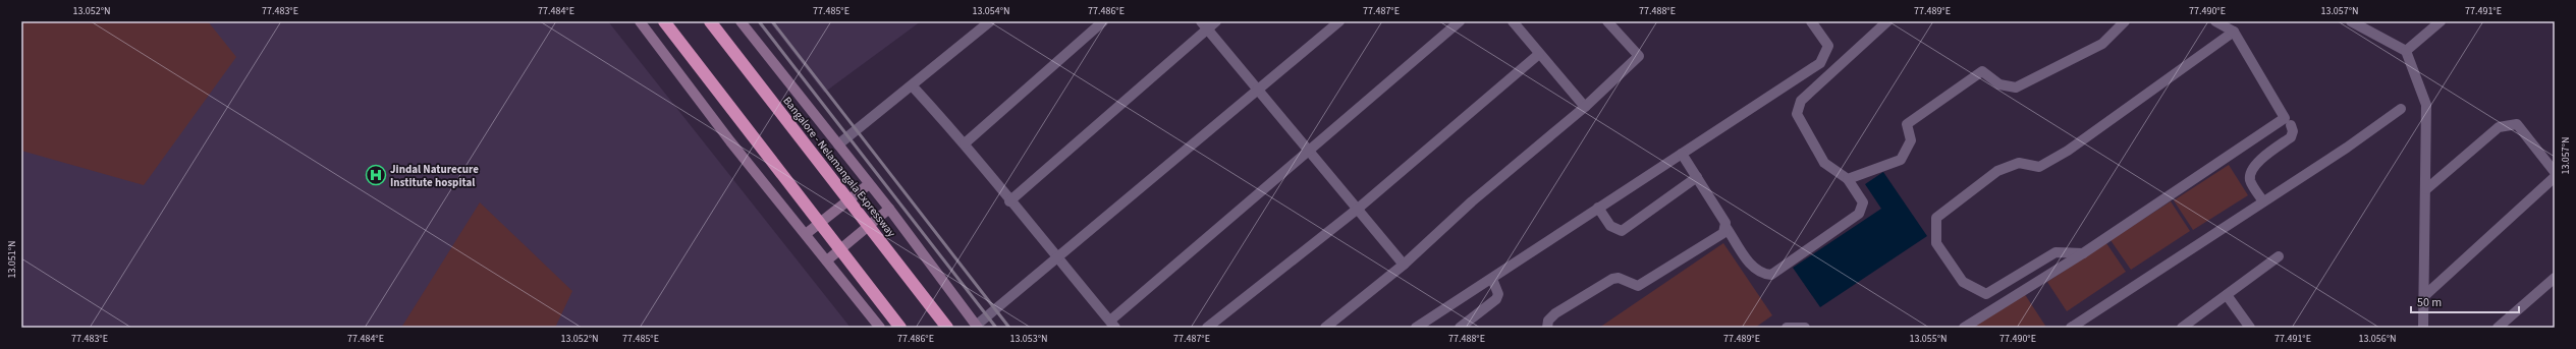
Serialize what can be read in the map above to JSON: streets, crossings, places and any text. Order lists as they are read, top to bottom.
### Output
{
  "streets": {
    "highway": ["Bangalore - Nelamangala Expressway"]
  },
  "places": {
    "hospital": ["Jindal Naturecure Institute hospital"]
  },
  "scale_bar": "50 m",
  "coordinates": [
    "13.052°N",
    "77.483°E",
    "77.484°E",
    "77.485°E",
    "13.054°N",
    "77.486°E",
    "77.487°E",
    "77.488°E",
    "77.489°E",
    "77.490°E",
    "13.057°N",
    "77.491°E",
    "13.051°N",
    "13.053°N",
    "13.055°N",
    "13.056°N"
  ]
}
